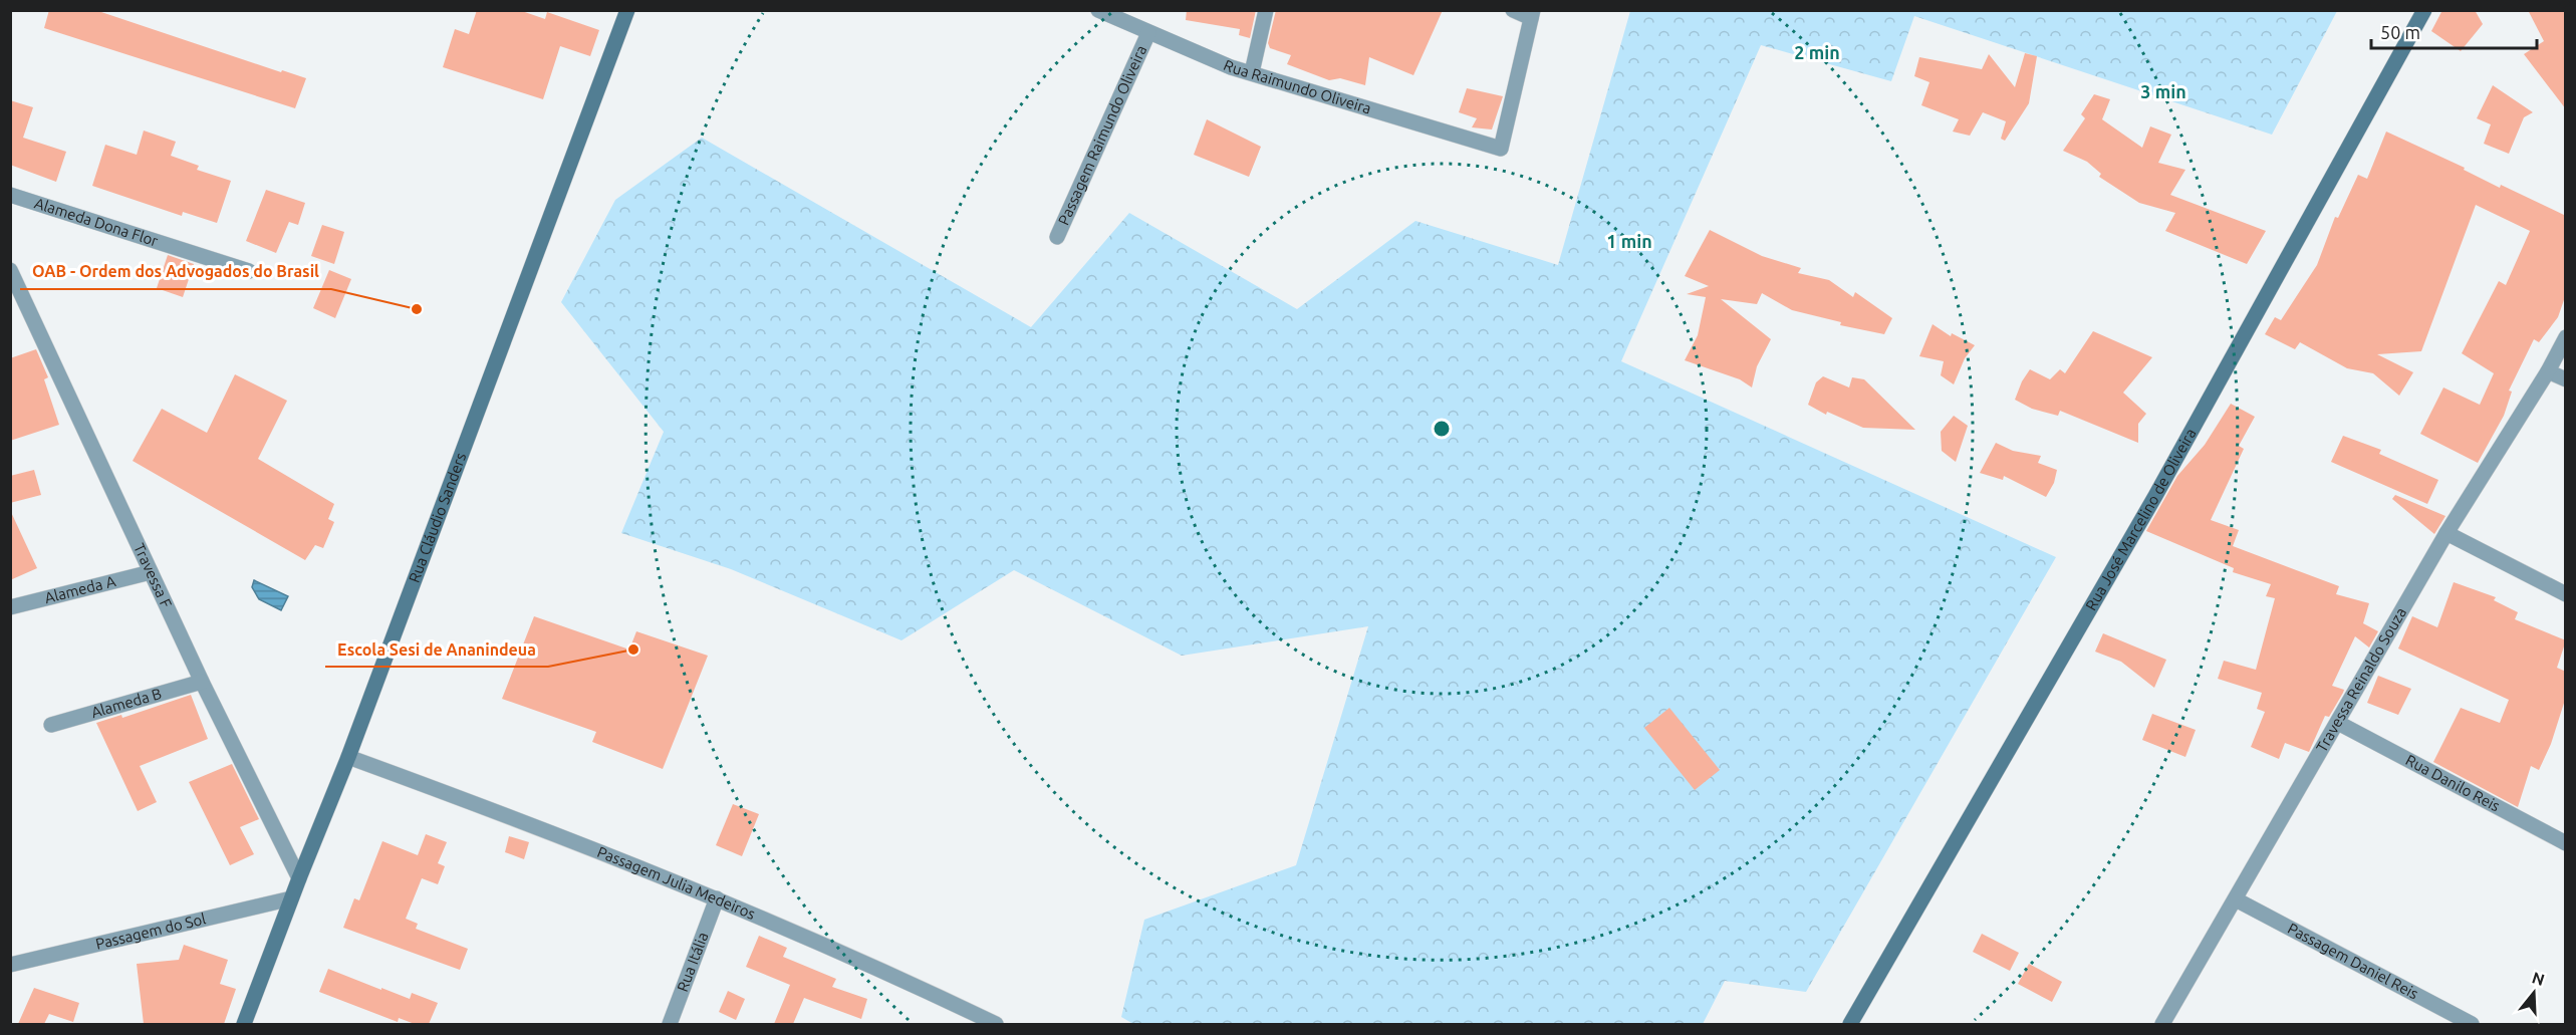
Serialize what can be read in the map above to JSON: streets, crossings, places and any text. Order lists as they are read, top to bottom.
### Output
{
  "streets": {
    "street": [
      "Rua Raimundo Oliveira",
      "Passagem Raimundo Oliveira",
      "Alameda Dona Flor",
      "Rua Cláudio Sanders",
      "Rua José Marcelino de Oliveira",
      "Travessa F",
      "Alameda A",
      "Travessa Reinaldo Souza",
      "Alameda B",
      "Rua Danilo Reis",
      "Passagem Julia Medeiros",
      "Passagem do Sol",
      "Rua Itália",
      "Passagem Daniel Reis"
    ]
  },
  "crossings": [
    ["Rua Raimundo Oliveira", "Passagem Raimundo Oliveira"],
    ["Rua Cláudio Sanders", "Travessa F"],
    ["Rua Cláudio Sanders", "Passagem Julia Medeiros"],
    ["Rua Cláudio Sanders", "Passagem do Sol"],
    ["Travessa F", "Alameda A"],
    ["Travessa F", "Alameda B"],
    ["Travessa Reinaldo Souza", "Rua Danilo Reis"],
    ["Travessa Reinaldo Souza", "Passagem Daniel Reis"],
    ["Passagem Julia Medeiros", "Rua Itália"]
  ],
  "places": ["OAB - Ordem dos Advogados do Brasil", "Escola Sesi de Ananindeua"],
  "scale_bar": "50 m",
  "north": "top",
  "rings": ["2 min", "3 min", "1 min"]
}
